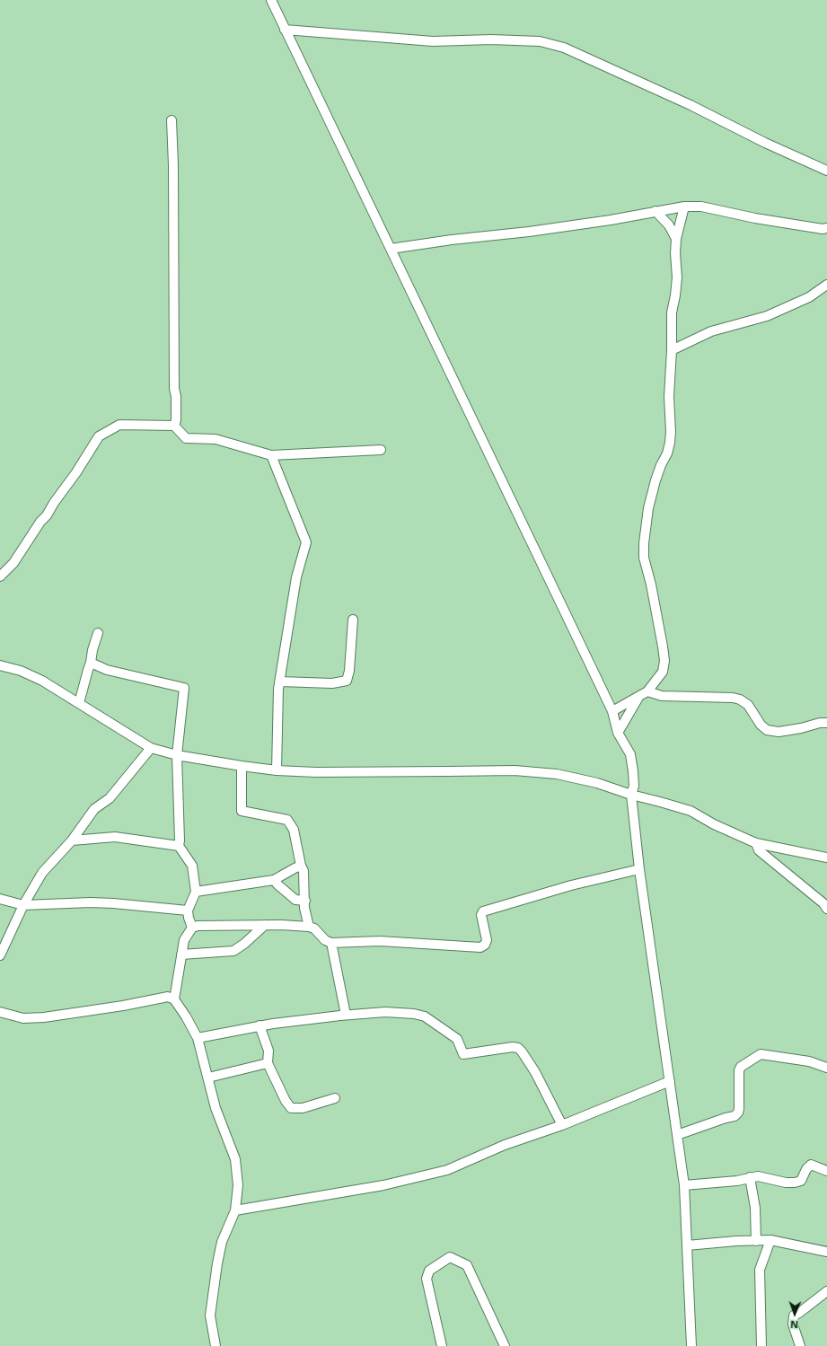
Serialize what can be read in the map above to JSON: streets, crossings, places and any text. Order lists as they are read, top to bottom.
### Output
{
  "north": "bottom"
}
